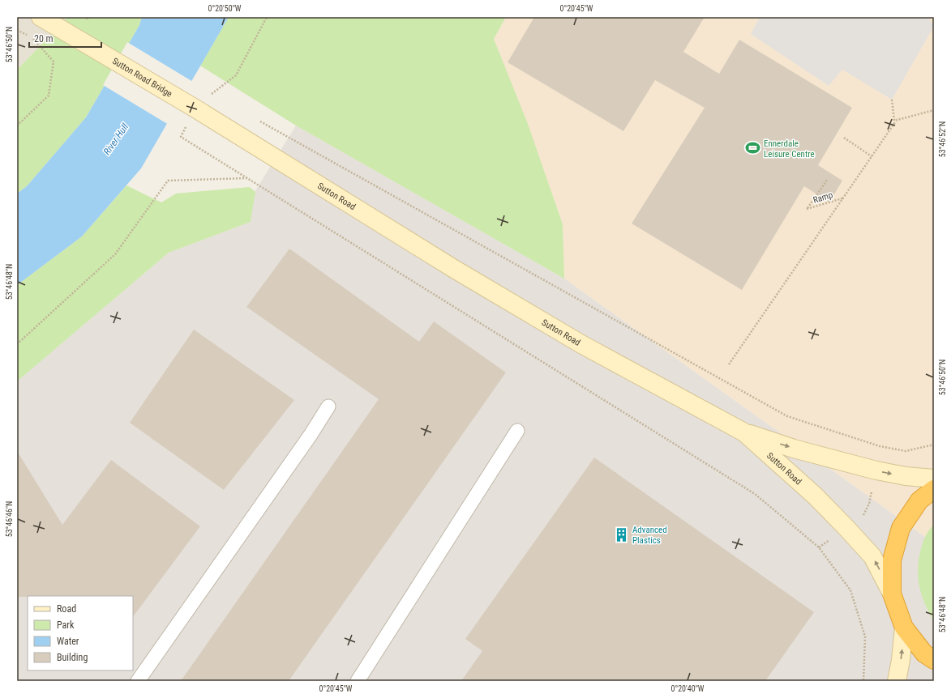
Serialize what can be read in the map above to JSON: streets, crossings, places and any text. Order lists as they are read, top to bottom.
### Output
{
  "streets": {
    "street": ["Sutton Road Bridge", "Sutton Road"],
    "path": ["Ramp"]
  },
  "crossings": [
    ["Sutton Road Bridge", "Sutton Road"]
  ],
  "water": ["River Hull"],
  "places": {
    "sports": ["Ennerdale Leisure Centre"],
    "building": ["Advanced Plastics"]
  },
  "legend": [
    "Road",
    "Park",
    "Water",
    "Building"
  ],
  "scale_bar": "20 m",
  "coordinates": [
    "0°20'50\"W",
    "0°20'45\"W",
    "53°46'50\"N",
    "53°46'52\"N",
    "53°46'48\"N",
    "53°46'46\"N",
    "0°20'40\"W"
  ]
}
